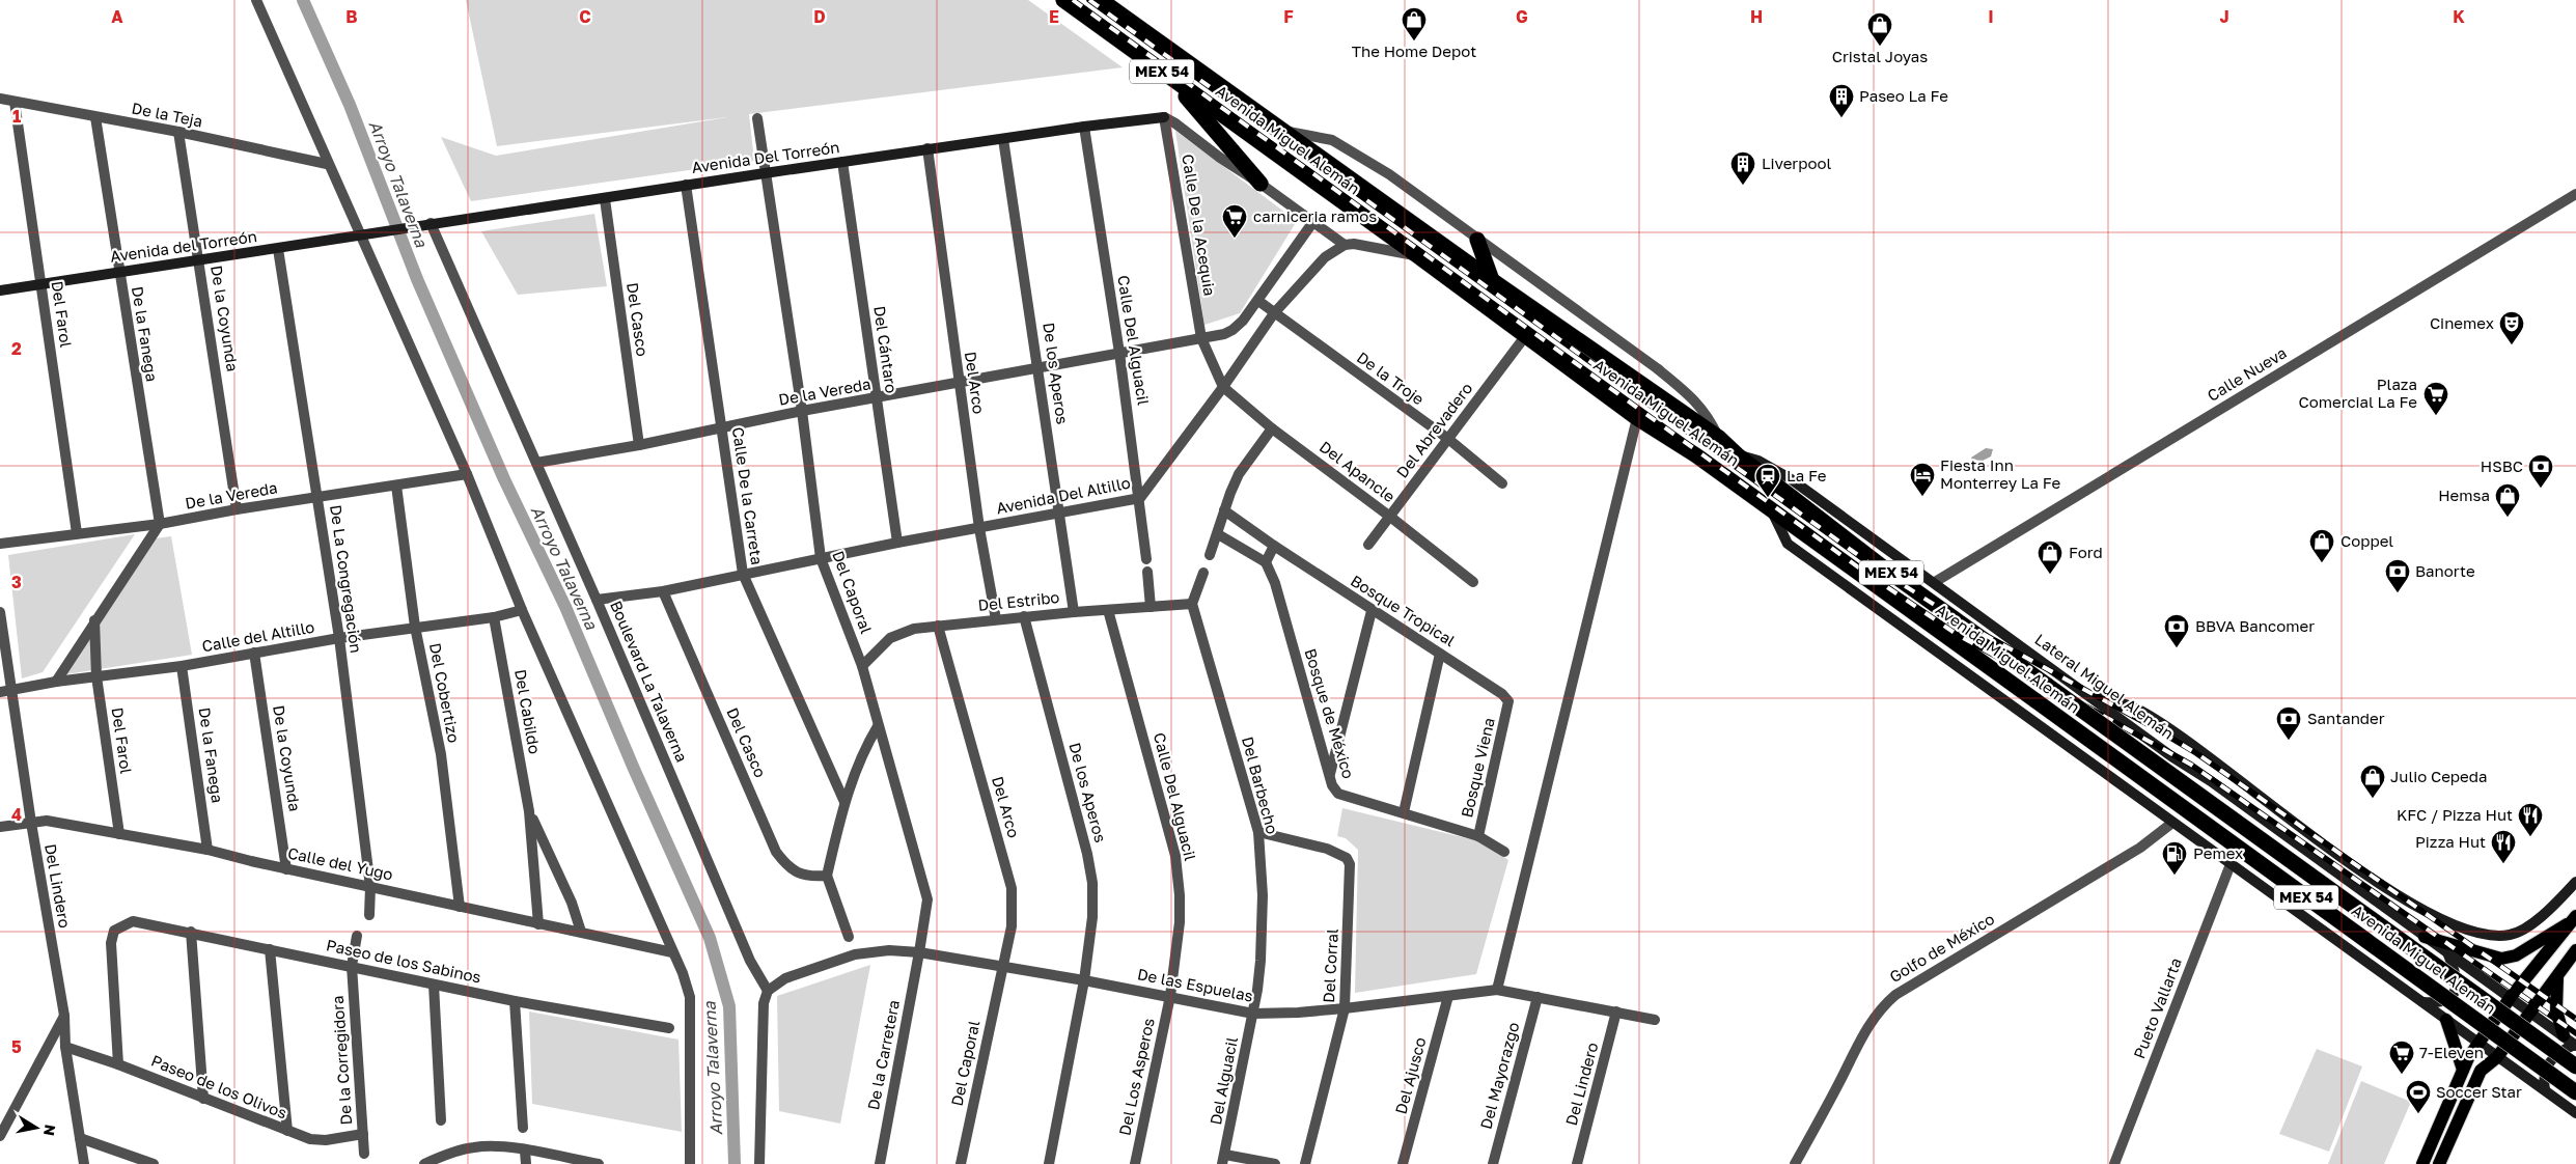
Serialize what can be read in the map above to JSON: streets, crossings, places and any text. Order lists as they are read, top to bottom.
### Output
{
  "streets": {
    "highway": ["MEX 54", "Avenida Miguel Alemán"],
    "street": [
      "De la Teja",
      "Avenida Del Torreón",
      "Calle De la Acequia",
      "Avenida del Torreón",
      "Del Farol",
      "De la Coyunda",
      "Del Casco",
      "De la Fanega",
      "Calle Del Alguacil",
      "Del Cántaro",
      "De los Aperos",
      "Calle Nueva",
      "De la Troje",
      "Del Arco",
      "De la Vereda",
      "Del Abrevadero",
      "Del Apancle",
      "Calle De la Carreta",
      "Avenida Del Altillo",
      "De La Congregación",
      "Del Caporal",
      "Del Estribo",
      "Bosque Tropical",
      "Calle del Altillo",
      "Boulevard La Talaverna",
      "Lateral Miguel Alemán",
      "Del Cobertizo",
      "Del Cabildo",
      "Bosque de México",
      "Bosque Viena",
      "Del Barbecho",
      "Calle del Yugo",
      "Del Lindero",
      "Golfo de México",
      "Paseo de los Sabinos",
      "Del Corral",
      "De las Espuelas",
      "Pueto Vallarta",
      "De la Carretera",
      "De la Corregidora",
      "Del Ajusco",
      "Del Mayorazgo",
      "Del Los Asperos",
      "Del Alguacil",
      "Paseo de los Olivos"
    ]
  },
  "crossings": [
    ["De la Teja", "Del Farol"],
    ["De la Teja", "De la Coyunda"],
    ["De la Teja", "De la Fanega"],
    ["Avenida Miguel Alemán", "Del Abrevadero"],
    ["Avenida Miguel Alemán", "Lateral Miguel Alemán"],
    ["Avenida Del Torreón", "Calle De la Acequia"],
    ["Avenida Del Torreón", "Avenida del Torreón"],
    ["Avenida Del Torreón", "Del Casco"],
    ["Avenida Del Torreón", "Calle Del Alguacil"],
    ["Avenida Del Torreón", "Del Cántaro"],
    ["Avenida Del Torreón", "De los Aperos"],
    ["Avenida Del Torreón", "Del Arco"],
    ["Avenida Del Torreón", "Calle De la Carreta"],
    ["Avenida Del Torreón", "Del Caporal"],
    ["Avenida Del Torreón", "Boulevard La Talaverna"],
    ["Calle De la Acequia", "De la Vereda"],
    ["Calle De la Acequia", "Del Apancle"],
    ["Calle De la Acequia", "Avenida Del Altillo"],
    ["Avenida del Torreón", "Del Farol"],
    ["Avenida del Torreón", "De la Coyunda"],
    ["Avenida del Torreón", "De la Fanega"],
    ["Avenida del Torreón", "De La Congregación"],
    ["Del Farol", "De la Vereda"],
    ["Del Farol", "Calle del Altillo"],
    ["Del Farol", "Calle del Yugo"],
    ["De la Coyunda", "De la Vereda"],
    ["De la Coyunda", "Calle del Altillo"],
    ["De la Coyunda", "Calle del Yugo"],
    ["Del Casco", "De la Vereda"],
    ["Del Casco", "Avenida Del Altillo"],
    ["De la Fanega", "De la Vereda"],
    ["De la Fanega", "Calle del Altillo"],
    ["De la Fanega", "Calle del Yugo"],
    ["Calle Del Alguacil", "De la Vereda"],
    ["Calle Del Alguacil", "Avenida Del Altillo"],
    ["Calle Del Alguacil", "Del Estribo"],
    ["Calle Del Alguacil", "De las Espuelas"],
    ["Calle Del Alguacil", "Del Los Asperos"],
    ["Del Cántaro", "De la Vereda"],
    ["Del Cántaro", "Avenida Del Altillo"],
    ["De los Aperos", "De la Vereda"],
    ["De los Aperos", "Avenida Del Altillo"],
    ["De los Aperos", "Del Estribo"],
    ["De los Aperos", "De las Espuelas"],
    ["Calle Nueva", "Lateral Miguel Alemán"],
    ["De la Troje", "De la Vereda"],
    ["De la Troje", "Del Abrevadero"],
    ["De la Troje", "Avenida Del Altillo"],
    ["Del Arco", "De la Vereda"],
    ["Del Arco", "Avenida Del Altillo"],
    ["Del Arco", "Del Caporal"],
    ["Del Arco", "Del Estribo"],
    ["Del Arco", "De las Espuelas"],
    ["De la Vereda", "Calle De la Carreta"],
    ["De la Vereda", "De La Congregación"],
    ["De la Vereda", "Del Caporal"],
    ["De la Vereda", "Boulevard La Talaverna"],
    ["De la Vereda", "Del Cobertizo"],
    ["Del Abrevadero", "Del Apancle"],
    ["Del Apancle", "Avenida Del Altillo"],
    ["Calle De la Carreta", "Avenida Del Altillo"],
    ["Avenida Del Altillo", "Del Caporal"],
    ["Avenida Del Altillo", "Boulevard La Talaverna"],
    ["De La Congregación", "Calle del Altillo"],
    ["De La Congregación", "Calle del Yugo"],
    ["Del Caporal", "Del Estribo"],
    ["Del Caporal", "De las Espuelas"],
    ["Del Caporal", "De la Carretera"],
    ["Del Estribo", "Del Barbecho"],
    ["Bosque Tropical", "Bosque Viena"],
    ["Calle del Altillo", "Del Cobertizo"],
    ["Calle del Altillo", "Del Cabildo"],
    ["Calle del Altillo", "Del Lindero"],
    ["Boulevard La Talaverna", "De las Espuelas"],
    ["Del Cobertizo", "Calle del Yugo"],
    ["Del Cabildo", "Calle del Yugo"],
    ["Bosque de México", "Bosque Viena"],
    ["Del Barbecho", "Del Corral"],
    ["Del Barbecho", "De las Espuelas"],
    ["Del Barbecho", "Del Alguacil"],
    ["Calle del Yugo", "Del Lindero"],
    ["Del Lindero", "De las Espuelas"],
    ["Del Lindero", "Paseo de los Olivos"],
    ["Paseo de los Sabinos", "De la Corregidora"],
    ["Paseo de los Sabinos", "Paseo de los Olivos"],
    ["Del Corral", "De las Espuelas"],
    ["De las Espuelas", "De la Carretera"],
    ["De las Espuelas", "Del Ajusco"],
    ["De las Espuelas", "Del Mayorazgo"],
    ["De las Espuelas", "Del Los Asperos"],
    ["De las Espuelas", "Del Alguacil"],
    ["De la Corregidora", "Paseo de los Olivos"]
  ],
  "water": ["Arroyo Talaverna"],
  "places": {
    "shop": [
      "The Home Depot",
      "Cristal Joyas",
      "Hemsa",
      "Coppel",
      "Ford",
      "Julio Cepeda"
    ],
    "building": ["Paseo La Fe", "Liverpool"],
    "supermarket": ["carniceria ramos", "Plaza Comercial La Fe", "7-Eleven"],
    "theatre": ["Cinemex"],
    "bank": [
      "HSBC",
      "Banorte",
      "BBVA Bancomer",
      "Santander"
    ],
    "hotel": ["Fiesta Inn Monterrey La Fe"],
    "station": ["La Fe"],
    "restaurant": ["KFC / Pizza Hut", "Pizza Hut"],
    "fuel station": ["Pemex"],
    "sports": ["Soccer Star"]
  },
  "north": "right",
  "grid": {
    "columns": [
      "A",
      "B",
      "C",
      "D",
      "E",
      "F",
      "G",
      "H",
      "I",
      "J",
      "K"
    ],
    "rows": [
      "1",
      "2",
      "3",
      "4",
      "5"
    ]
  }
}
